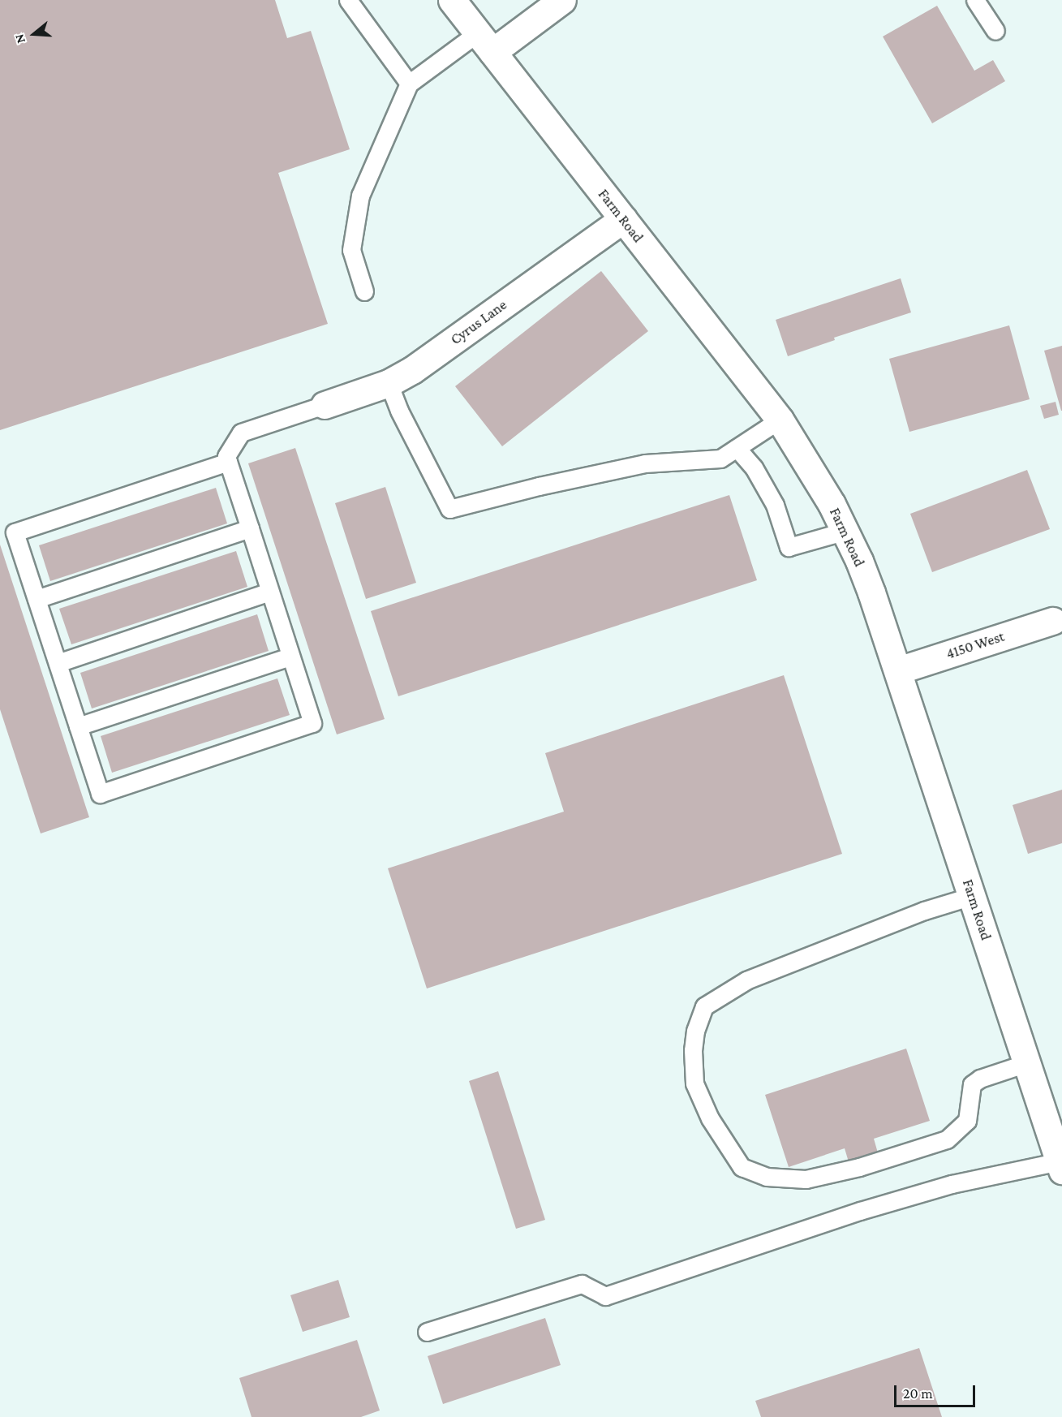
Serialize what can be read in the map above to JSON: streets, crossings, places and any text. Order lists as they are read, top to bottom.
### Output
{
  "streets": {
    "street": ["Farm Road", "Cyrus Lane", "4150 West"]
  },
  "crossings": [
    ["Farm Road", "Cyrus Lane"],
    ["Farm Road", "4150 West"]
  ],
  "scale_bar": "20 m",
  "north": "left"
}
